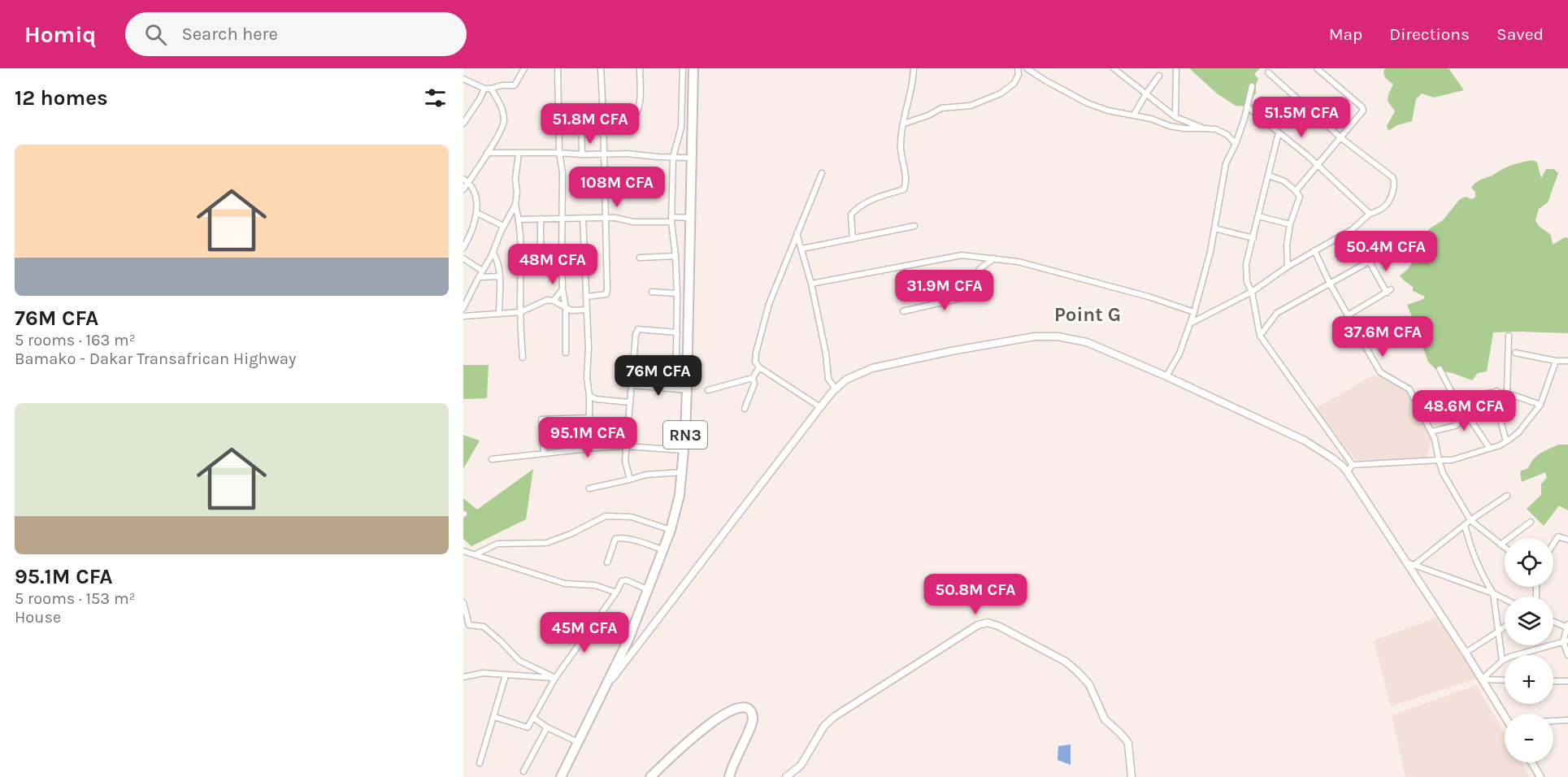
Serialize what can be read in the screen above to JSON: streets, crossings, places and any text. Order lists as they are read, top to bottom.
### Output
{
  "streets": {
    "highway": ["RN3"]
  },
  "districts": ["Point G"],
  "page": {
    "header": "Homiq",
    "search": "Search here",
    "nav": ["Map", "Directions", "Saved"],
    "heading": "12 homes",
    "price": [
      "51.5M CFA",
      "51.8M CFA",
      "108M CFA",
      "50.4M CFA",
      "48M CFA",
      "31.9M CFA",
      "37.6M CFA",
      "76M CFA",
      "48.6M CFA",
      "95.1M CFA",
      "50.8M CFA",
      "45M CFA"
    ],
    "list": [
      {
        "name": "76M CFA",
        "note": "5 rooms · 163 m² · Bamako - Dakar Transafrican Highway"
      },
      {
        "name": "95.1M CFA",
        "note": "5 rooms · 153 m² · House"
      }
    ],
    "map_buttons": ["+", "−"]
  }
}
